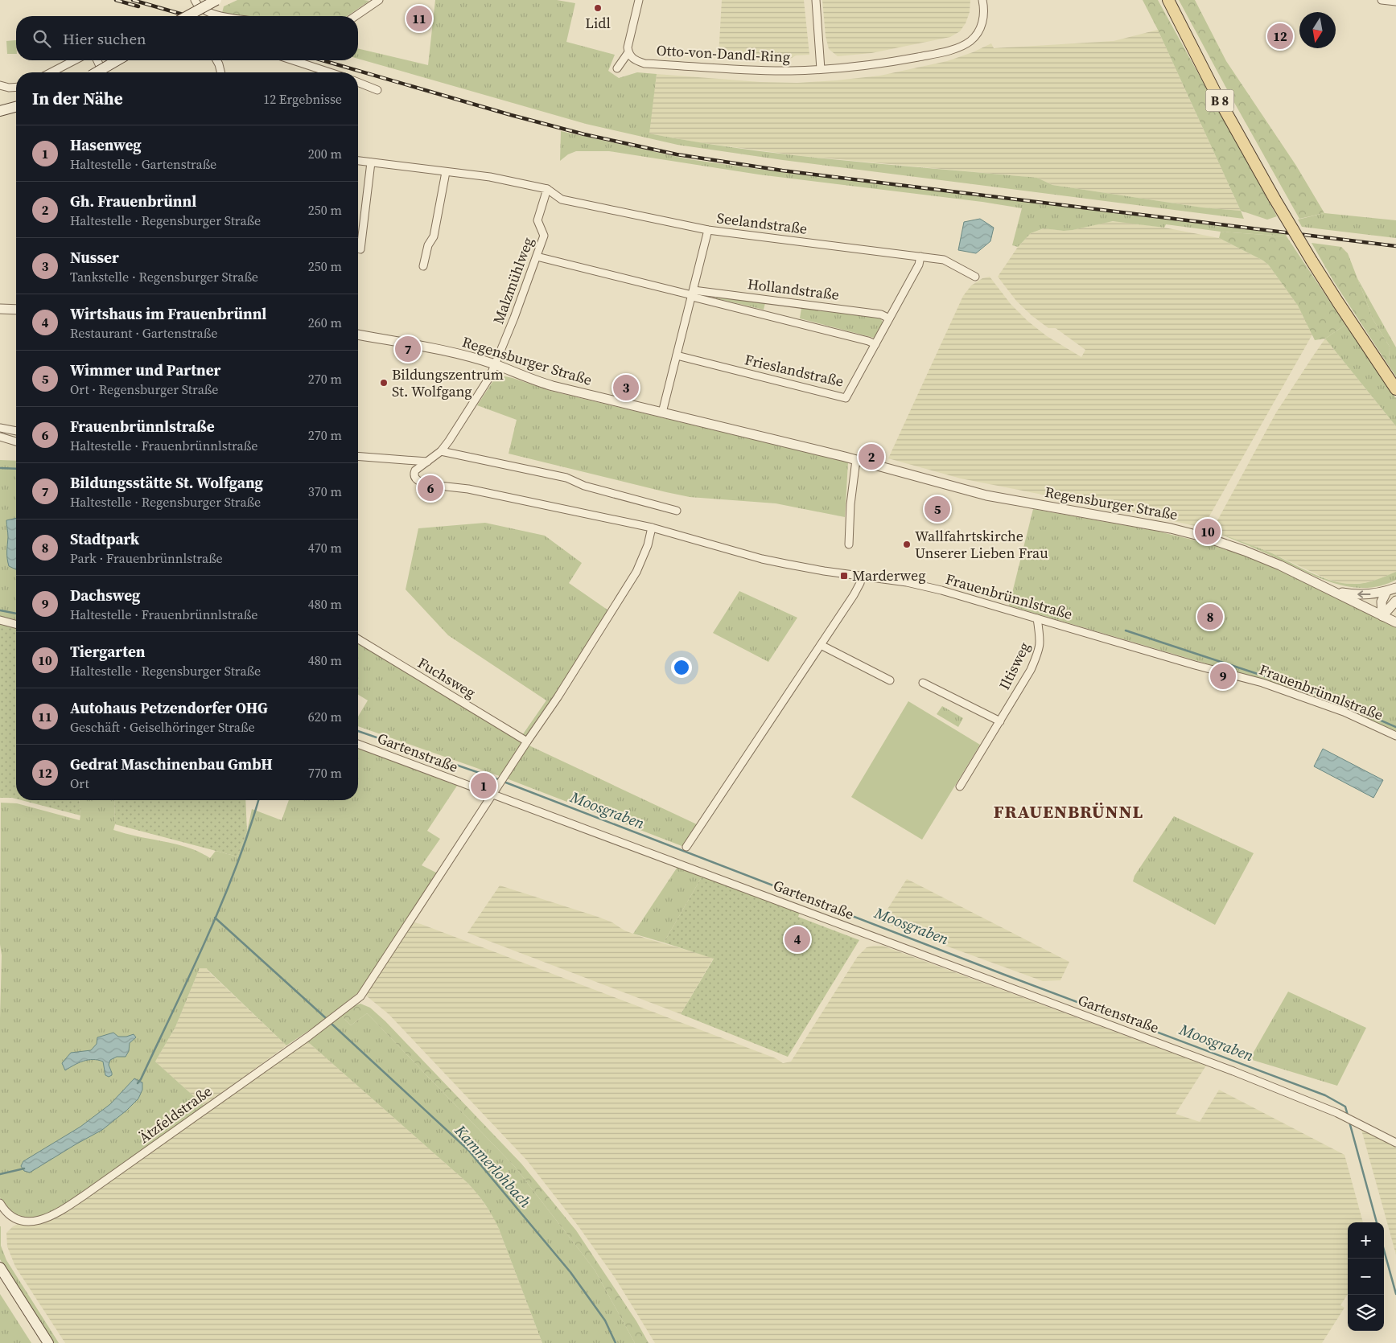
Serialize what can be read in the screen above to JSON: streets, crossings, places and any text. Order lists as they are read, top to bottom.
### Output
{
  "streets": {
    "main road": ["B 8"],
    "street": [
      "Otto-von-Dandl-Ring",
      "Seelandstraße",
      "Malzmühlweg",
      "Hollandstraße",
      "Regensburger Straße",
      "Frieslandstraße",
      "Frauenbrünnlstraße",
      "Iltisweg",
      "Fuchsweg",
      "Gartenstraße",
      "Ätzfeldstraße"
    ]
  },
  "crossings": [
    ["Seelandstraße", "Malzmühlweg"],
    ["Seelandstraße", "Frieslandstraße"],
    ["Malzmühlweg", "Hollandstraße"],
    ["Malzmühlweg", "Regensburger Straße"],
    ["Malzmühlweg", "Frauenbrünnlstraße"],
    ["Hollandstraße", "Frieslandstraße"],
    ["Regensburger Straße", "Frauenbrünnlstraße"],
    ["Frauenbrünnlstraße", "Iltisweg"],
    ["Frauenbrünnlstraße", "Ätzfeldstraße"],
    ["Fuchsweg", "Ätzfeldstraße"],
    ["Gartenstraße", "Ätzfeldstraße"]
  ],
  "districts": ["FRAUENBRÜNNL"],
  "water": ["Moosgraben", "Kammerlohbach"],
  "places": {
    "other": ["Lidl", "Bildungszentrum St. Wolfgang", "Wallfahrtskirche Unserer Lieben Frau"],
    "transit": ["Marderweg"]
  },
  "north": "bottom",
  "page": {
    "pins": [
      "11",
      "12",
      "7",
      "3",
      "2",
      "6",
      "5",
      "10",
      "8",
      "9",
      "1",
      "4"
    ],
    "search": "Hier suchen",
    "heading": ["In der Nähe", "12 Ergebnisse"],
    "list": [
      {
        "mark": "1",
        "name": "Hasenweg",
        "note": "Haltestelle · Gartenstraße",
        "value": "200 m"
      },
      {
        "mark": "2",
        "name": "Gh. Frauenbrünnl",
        "note": "Haltestelle · Regensburger Straße",
        "value": "250 m"
      },
      {
        "mark": "3",
        "name": "Nusser",
        "note": "Tankstelle · Regensburger Straße",
        "value": "250 m"
      },
      {
        "mark": "4",
        "name": "Wirtshaus im Frauenbrünnl",
        "note": "Restaurant · Gartenstraße",
        "value": "260 m"
      },
      {
        "mark": "5",
        "name": "Wimmer und Partner",
        "note": "Ort · Regensburger Straße",
        "value": "270 m"
      },
      {
        "mark": "6",
        "name": "Frauenbrünnlstraße",
        "note": "Haltestelle · Frauenbrünnlstraße",
        "value": "270 m"
      },
      {
        "mark": "7",
        "name": "Bildungsstätte St. Wolfgang",
        "note": "Haltestelle · Regensburger Straße",
        "value": "370 m"
      },
      {
        "mark": "8",
        "name": "Stadtpark",
        "note": "Park · Frauenbrünnlstraße",
        "value": "470 m"
      },
      {
        "mark": "9",
        "name": "Dachsweg",
        "note": "Haltestelle · Frauenbrünnlstraße",
        "value": "480 m"
      },
      {
        "mark": "10",
        "name": "Tiergarten",
        "note": "Haltestelle · Regensburger Straße",
        "value": "480 m"
      },
      {
        "mark": "11",
        "name": "Autohaus Petzendorfer OHG",
        "note": "Geschäft · Geiselhöringer Straße",
        "value": "620 m"
      },
      {
        "mark": "12",
        "name": "Gedrat Maschinenbau GmbH",
        "note": "Ort",
        "value": "770 m"
      }
    ],
    "map_buttons": ["+", "−"]
  }
}
